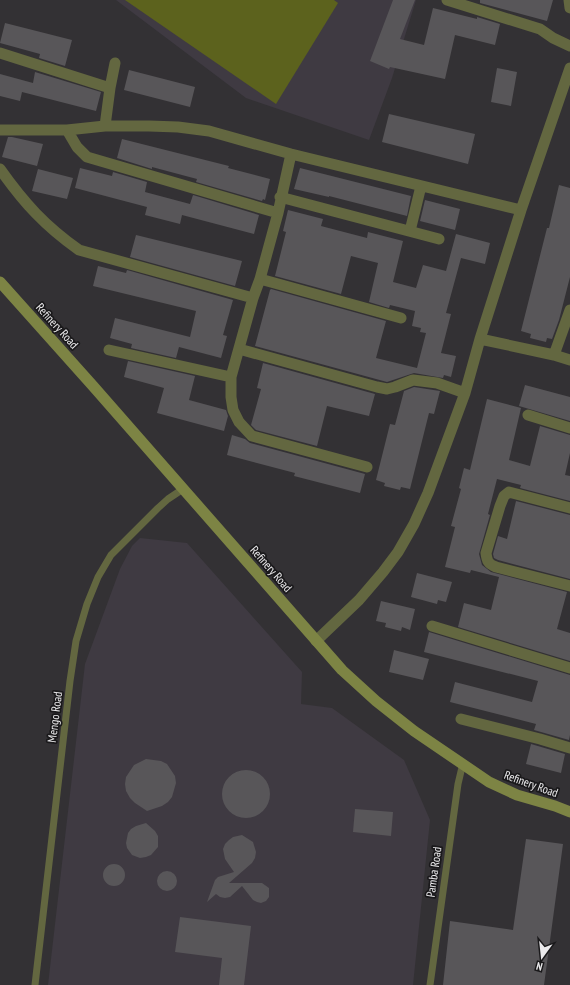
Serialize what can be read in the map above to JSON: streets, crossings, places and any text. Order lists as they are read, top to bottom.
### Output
{
  "streets": {
    "main road": ["Refinery Road"],
    "lane": ["Mengo Road", "Pamba Road"]
  },
  "crossings": [
    ["Refinery Road", "Mengo Road"],
    ["Refinery Road", "Pamba Road"]
  ],
  "north": "bottom"
}
